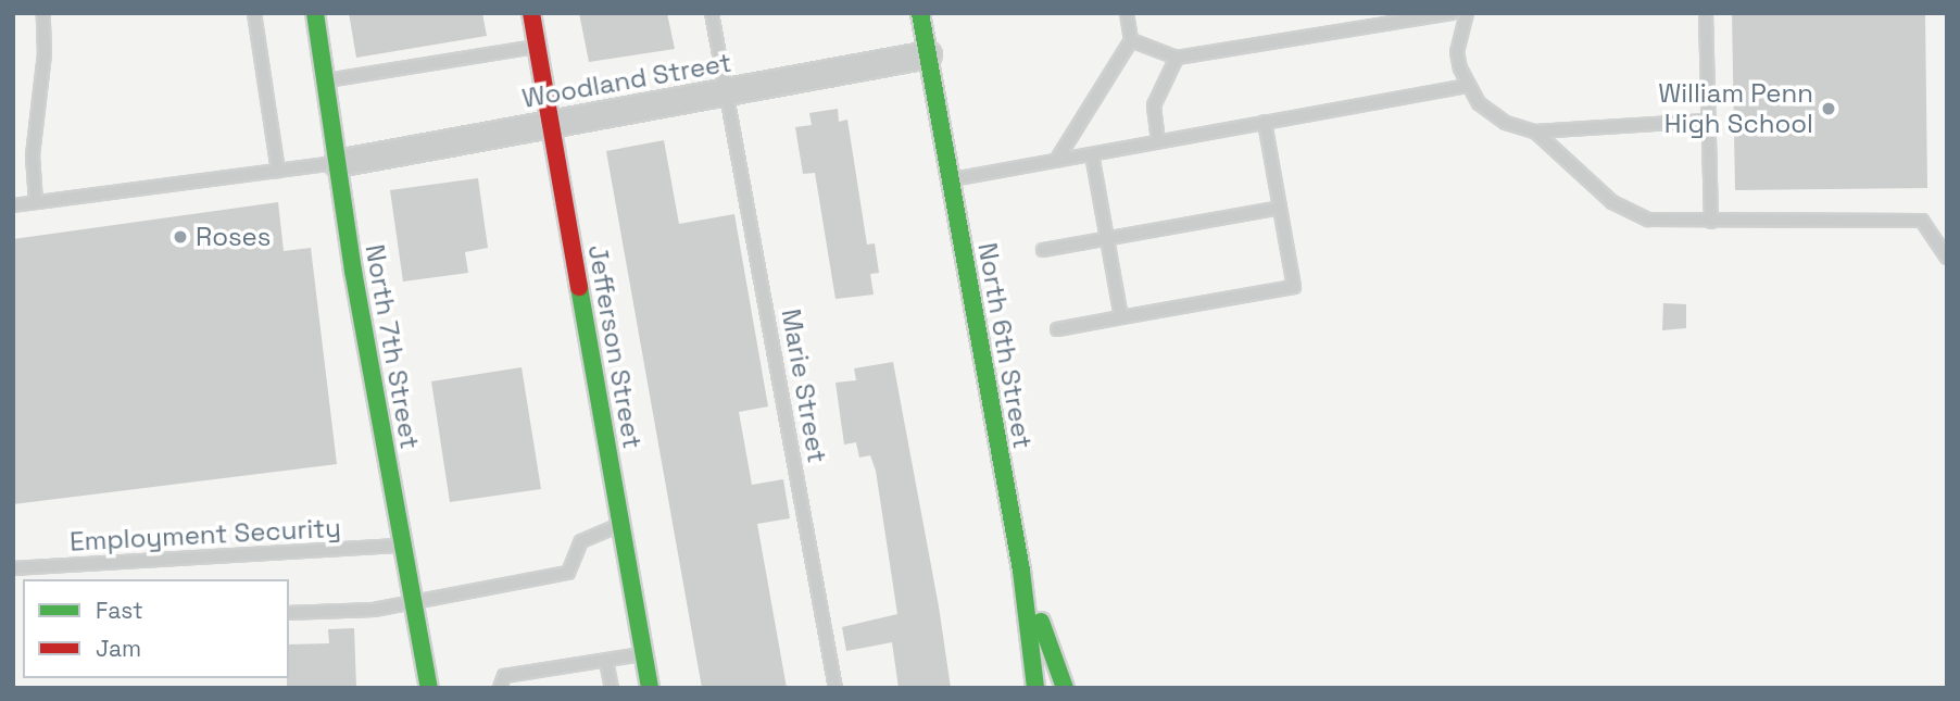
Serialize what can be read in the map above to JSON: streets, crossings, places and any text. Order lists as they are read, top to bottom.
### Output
{
  "streets": {
    "street": [
      "Woodland Street",
      "North 6th Street",
      "North 7th Street",
      "Jefferson Street"
    ],
    "lane": ["Marie Street", "Employment Security"]
  },
  "crossings": [
    ["Woodland Street", "North 6th Street"],
    ["Woodland Street", "North 7th Street"],
    ["Woodland Street", "Jefferson Street"],
    ["Woodland Street", "Marie Street"],
    ["North 7th Street", "Employment Security"]
  ],
  "places": ["William Penn High School", "Roses"],
  "legend": ["Fast", "Jam"]
}
